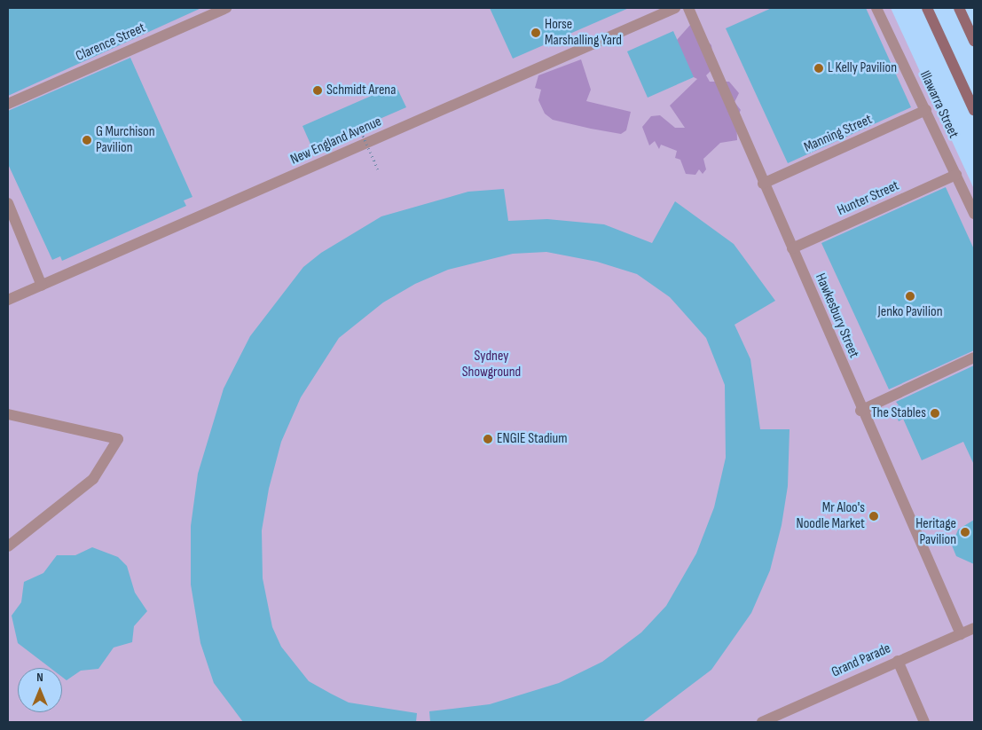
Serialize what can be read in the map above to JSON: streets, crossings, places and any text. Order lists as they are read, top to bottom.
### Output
{
  "streets": {
    "street": [
      "Clarence Street",
      "Illawarra Street",
      "Manning Street",
      "New England Avenue",
      "Hunter Street",
      "Hawkesbury Street",
      "Grand Parade"
    ]
  },
  "crossings": [
    ["Illawarra Street", "Manning Street"],
    ["Illawarra Street", "Hunter Street"],
    ["Manning Street", "Hawkesbury Street"],
    ["Hunter Street", "Hawkesbury Street"],
    ["Hawkesbury Street", "Grand Parade"]
  ],
  "parks": ["Sydney Showground"],
  "places": [
    "Horse Marshalling Yard",
    "L Kelly Pavilion",
    "Schmidt Arena",
    "G Murchison Pavilion",
    "Jenko Pavilion",
    "The Stables",
    "ENGIE Stadium",
    "Mr Aloo's Noodle Market",
    "Heritage Pavilion"
  ],
  "north": "top"
}
